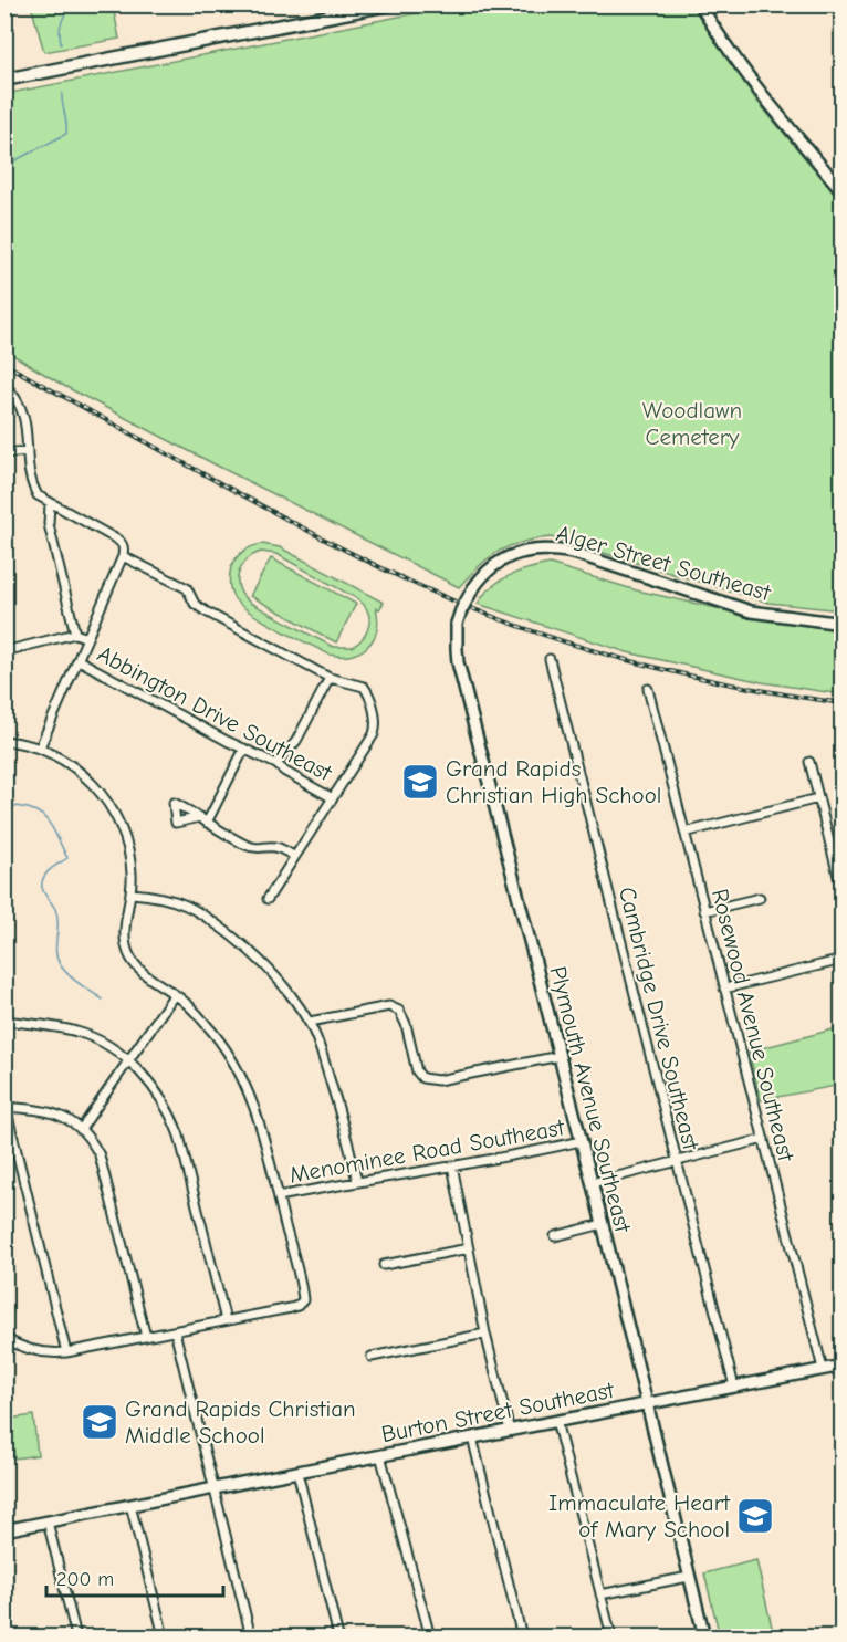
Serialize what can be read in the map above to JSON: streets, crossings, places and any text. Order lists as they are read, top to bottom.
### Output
{
  "streets": {
    "main road": ["Alger Street Southeast", "Plymouth Avenue Southeast", "Burton Street Southeast"],
    "street": [
      "Abbington Drive Southeast",
      "Cambridge Drive Southeast",
      "Rosewood Avenue Southeast",
      "Menominee Road Southeast"
    ]
  },
  "crossings": [
    ["Alger Street Southeast", "Plymouth Avenue Southeast"],
    ["Cambridge Drive Southeast", "Burton Street Southeast"],
    ["Rosewood Avenue Southeast", "Burton Street Southeast"],
    ["Plymouth Avenue Southeast", "Menominee Road Southeast"],
    ["Plymouth Avenue Southeast", "Burton Street Southeast"]
  ],
  "parks": ["Woodlawn Cemetery"],
  "places": {
    "school or university": ["Grand Rapids Christian High School", "Grand Rapids Christian Middle School", "Immaculate Heart of Mary School"]
  },
  "scale_bar": "200 m"
}
